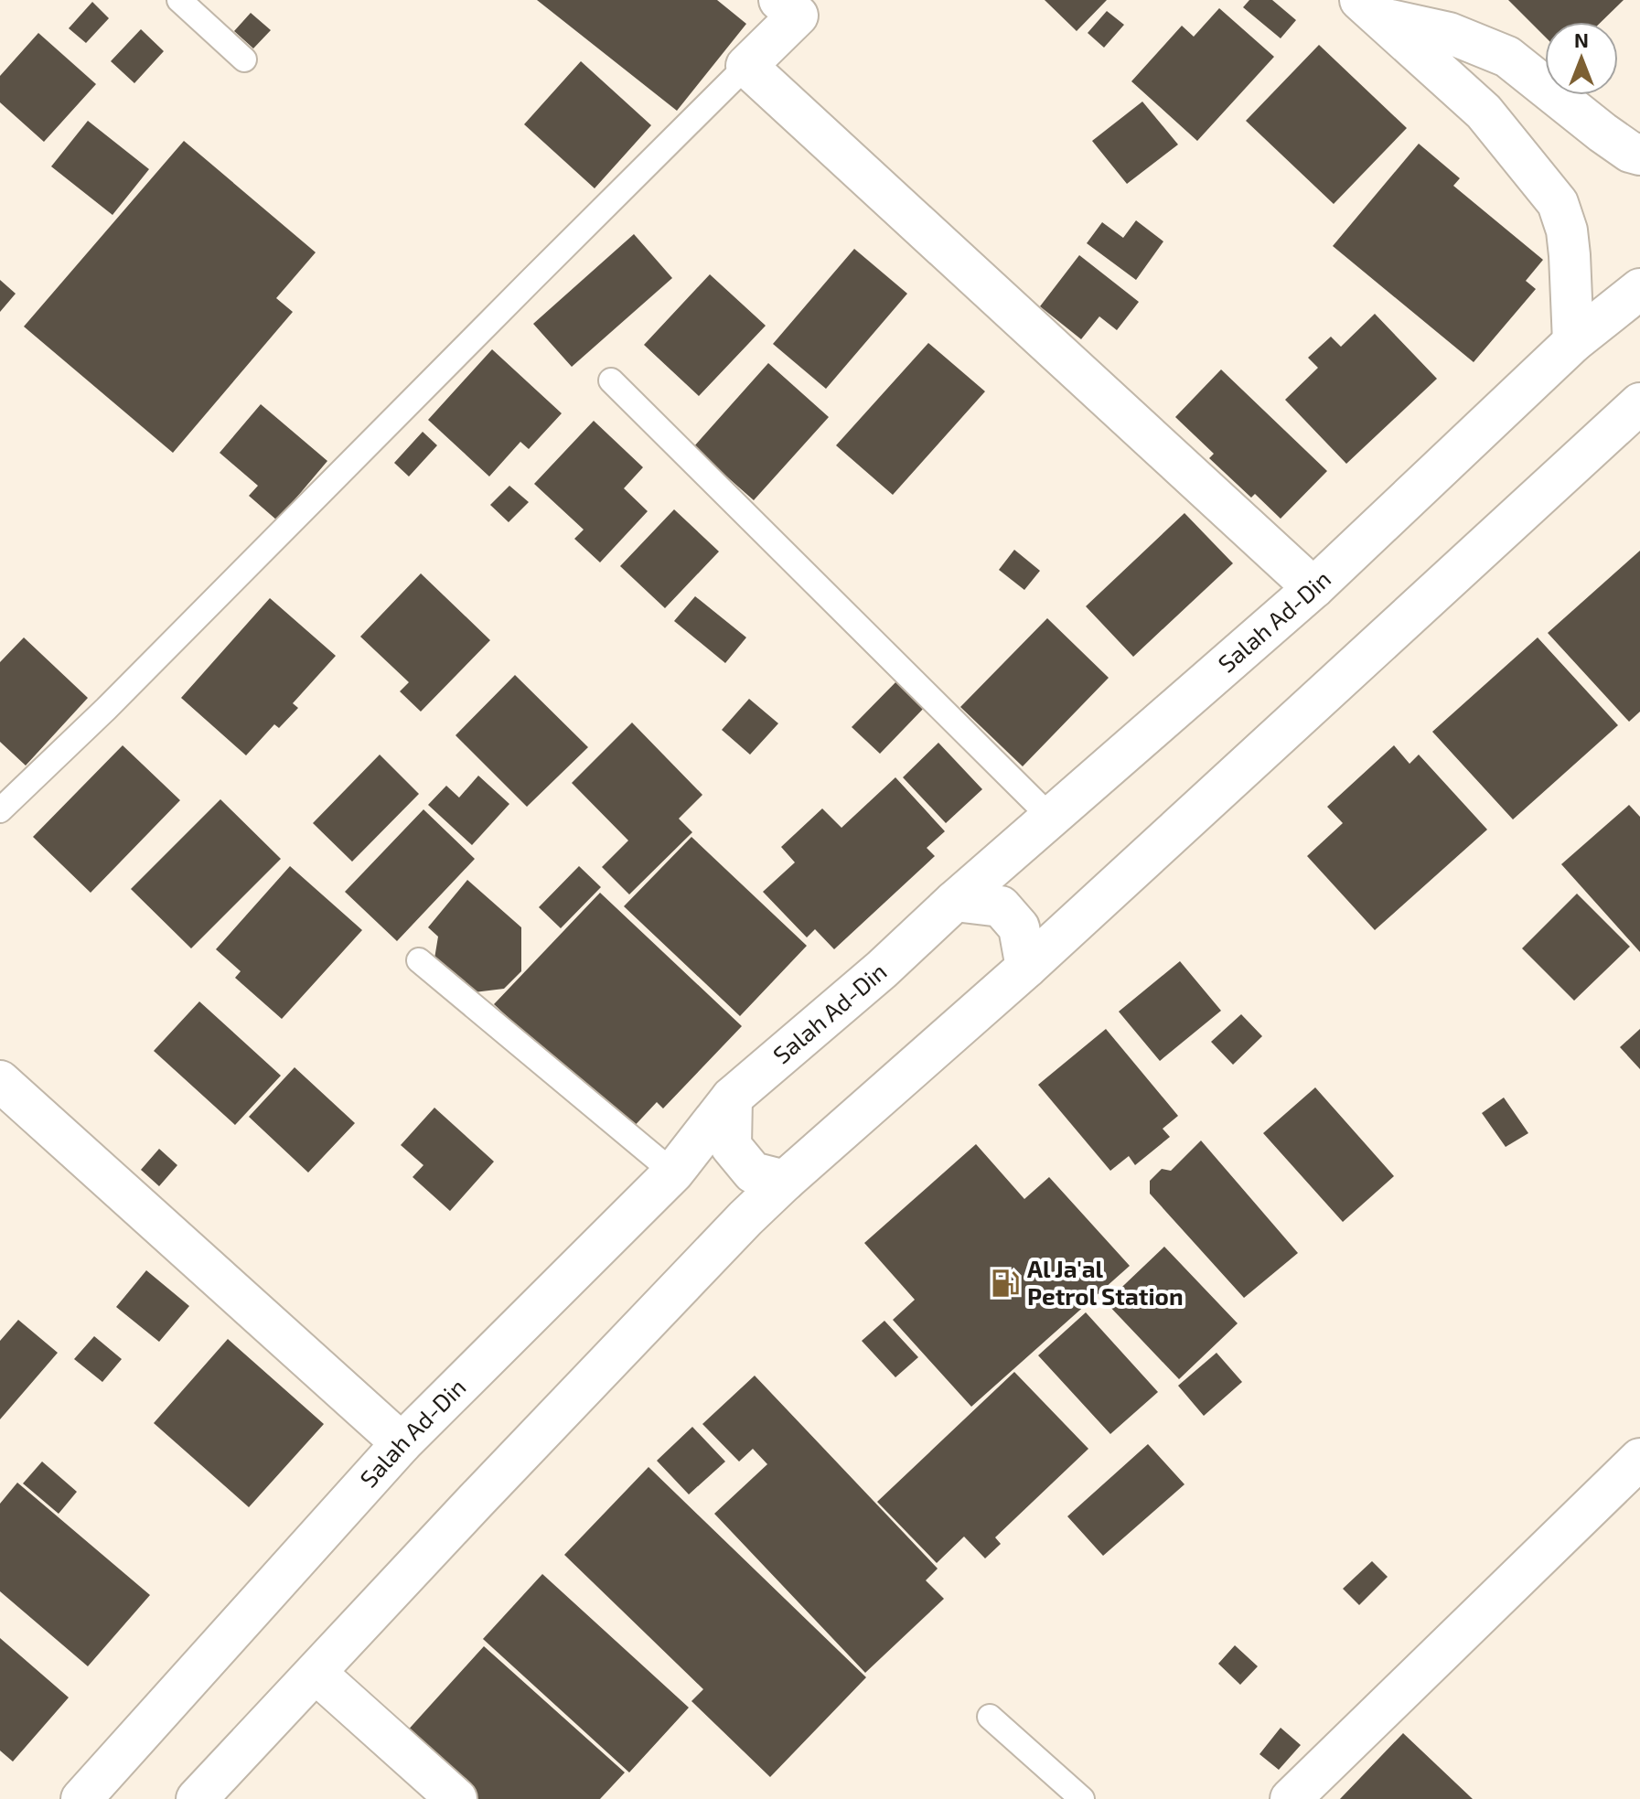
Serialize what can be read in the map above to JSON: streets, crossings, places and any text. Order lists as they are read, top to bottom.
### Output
{
  "streets": {
    "main road": ["Salah Ad-Din"]
  },
  "places": {
    "fuel station": ["Al Ja'al Petrol Station"]
  },
  "north": "top"
}
